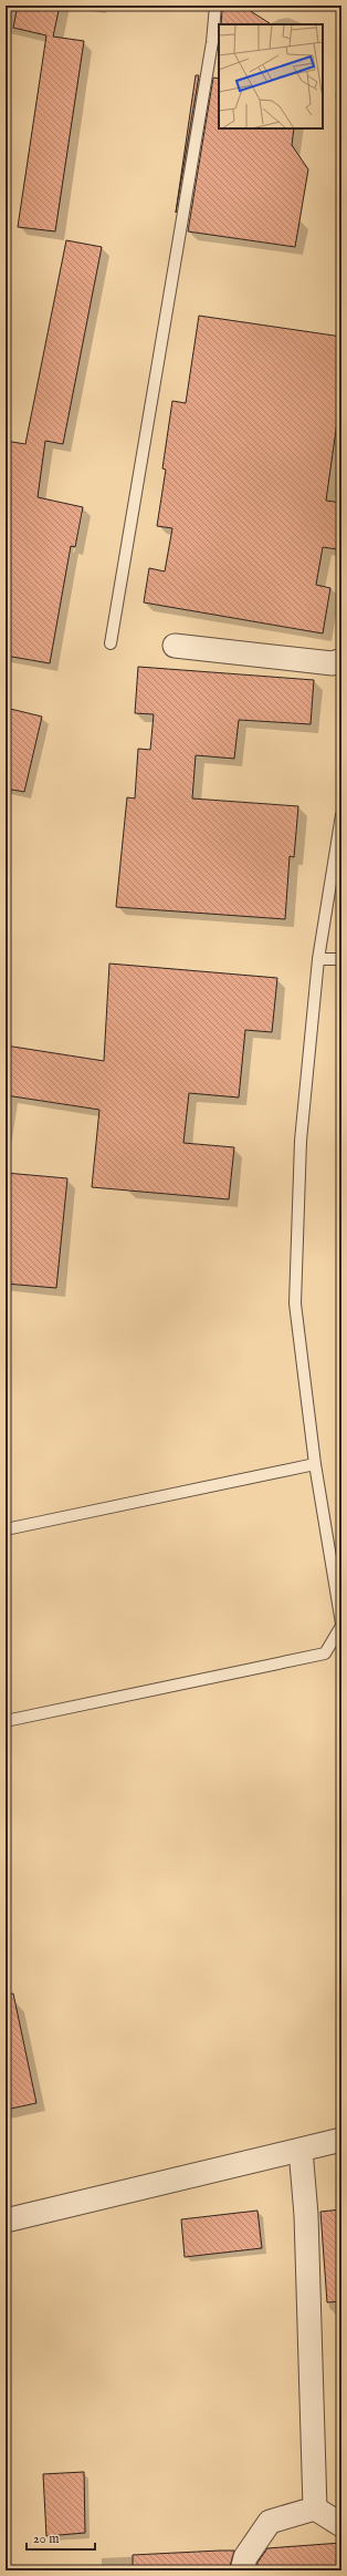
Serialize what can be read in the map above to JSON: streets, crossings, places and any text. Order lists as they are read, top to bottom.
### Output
{
  "scale_bar": "20 m"
}
